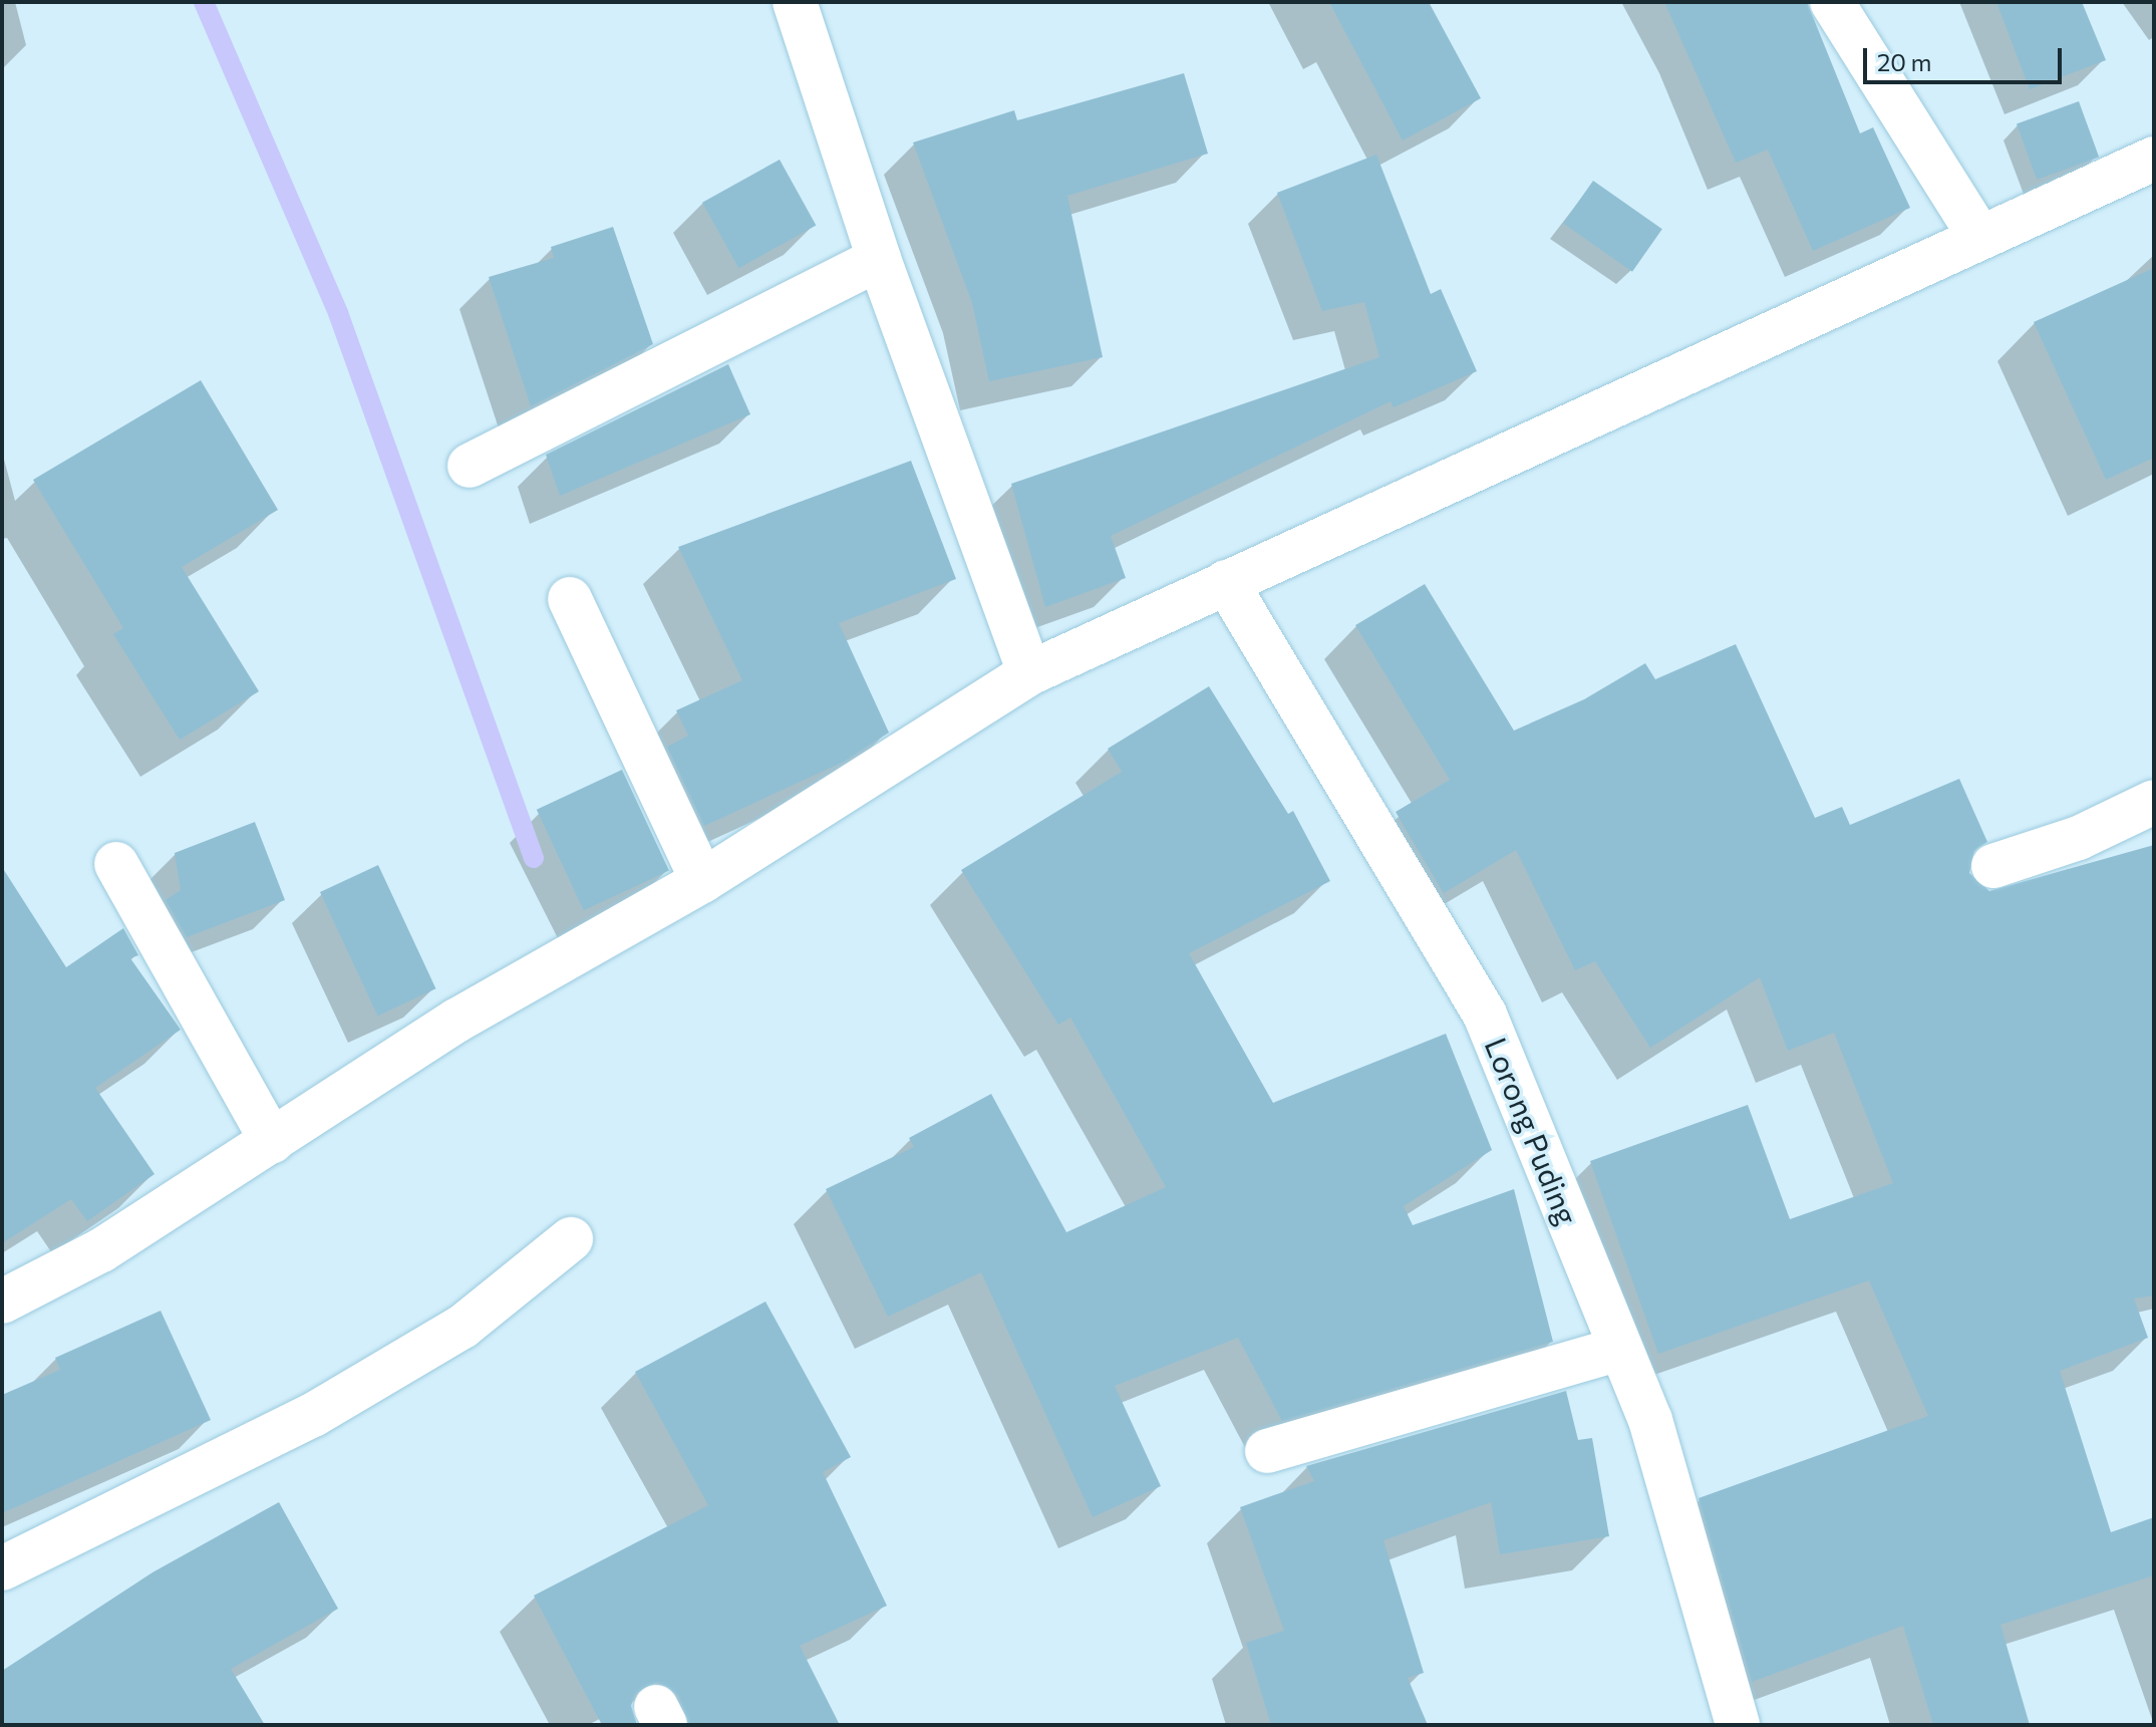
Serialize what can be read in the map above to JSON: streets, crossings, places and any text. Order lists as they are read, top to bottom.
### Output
{
  "streets": {
    "street": ["Lorong Puding"]
  },
  "scale_bar": "20 m"
}
